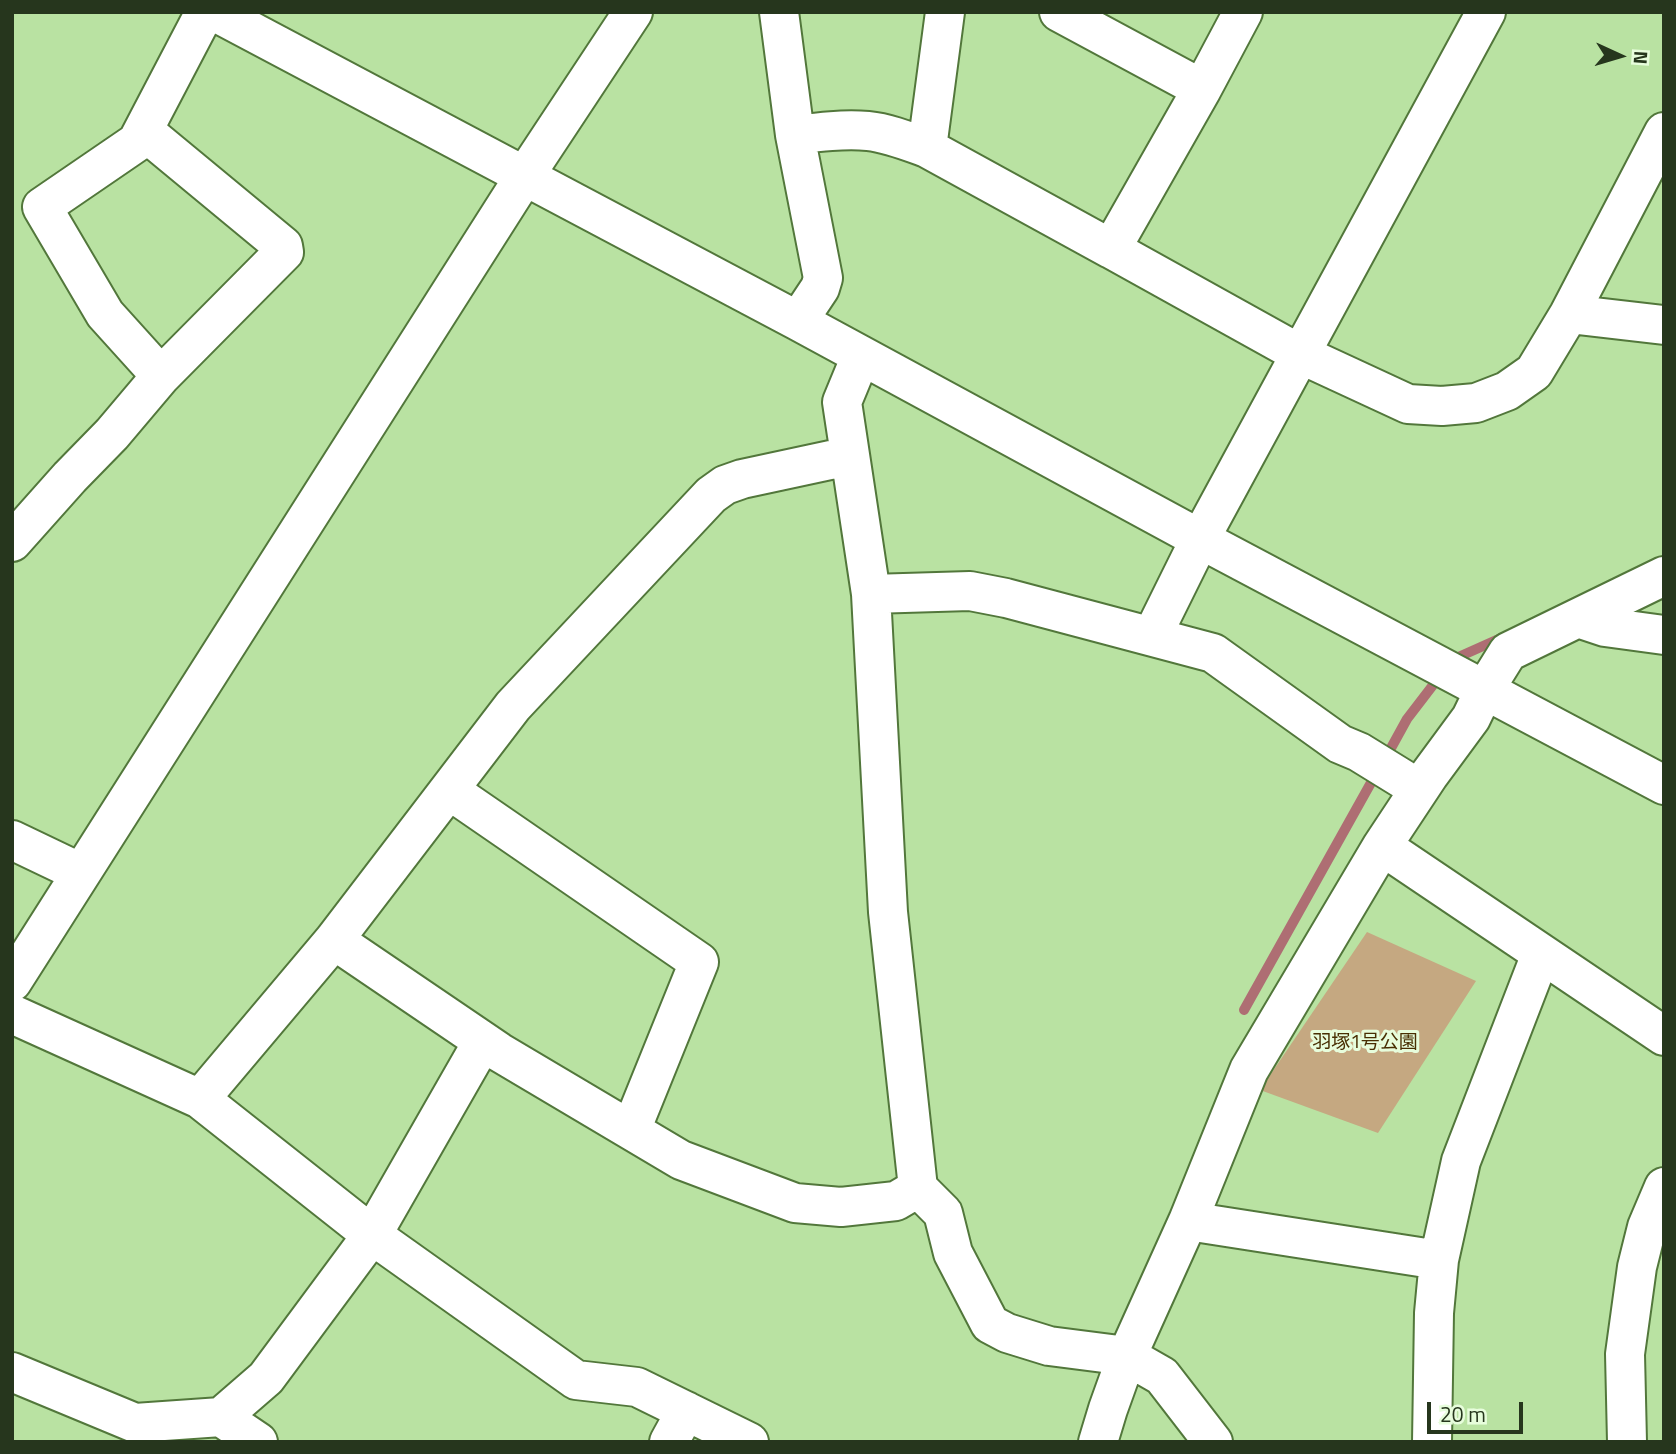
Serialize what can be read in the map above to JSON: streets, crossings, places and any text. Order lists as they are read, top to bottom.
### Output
{
  "parks": ["羽塚1号公園"],
  "scale_bar": "20 m",
  "north": "right"
}
